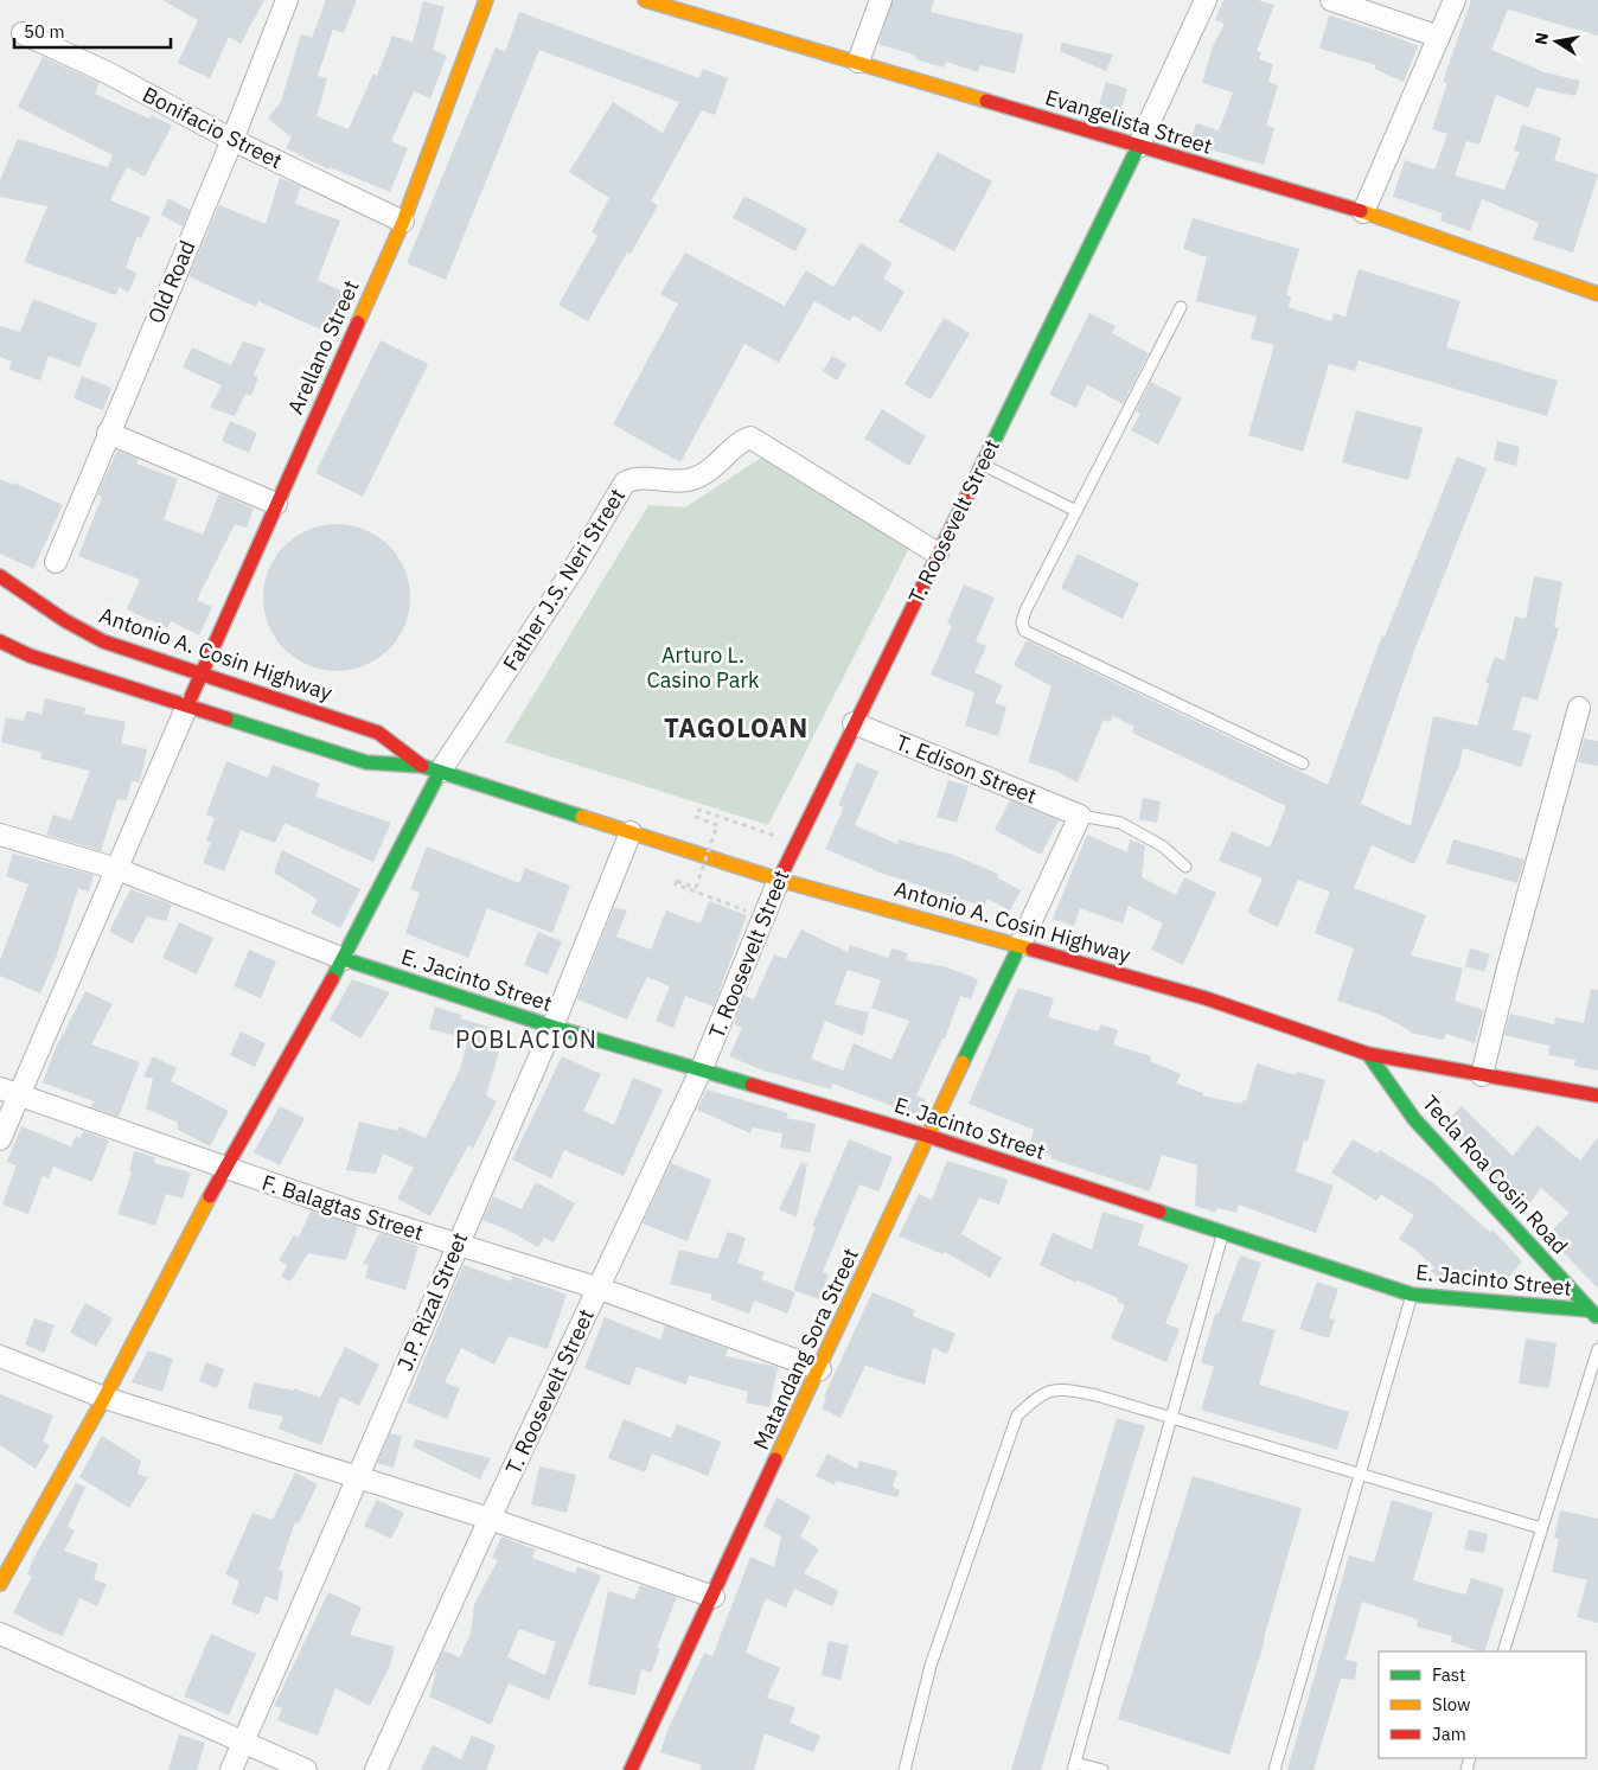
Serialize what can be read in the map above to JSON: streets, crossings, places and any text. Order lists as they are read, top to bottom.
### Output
{
  "streets": {
    "main road": [
      "Evangelista Street",
      "Arellano Street",
      "T. Roosevelt Street",
      "Antonio A. Cosin Highway",
      "E. Jacinto Street",
      "Tecla Roa Cosin Road",
      "Matandang Sora Street"
    ],
    "street": [
      "Bonifacio Street",
      "Old Road",
      "Father J.S. Neri Street",
      "T. Edison Street",
      "F. Balagtas Street",
      "J.P. Rizal Street"
    ]
  },
  "crossings": [
    ["Evangelista Street", "T. Roosevelt Street"],
    ["Bonifacio Street", "Old Road"],
    ["Bonifacio Street", "Arellano Street"],
    ["Arellano Street", "Antonio A. Cosin Highway"],
    ["T. Roosevelt Street", "Father J.S. Neri Street"],
    ["T. Roosevelt Street", "Antonio A. Cosin Highway"],
    ["T. Roosevelt Street", "T. Edison Street"],
    ["T. Roosevelt Street", "E. Jacinto Street"],
    ["T. Roosevelt Street", "F. Balagtas Street"],
    ["Father J.S. Neri Street", "Antonio A. Cosin Highway"],
    ["Antonio A. Cosin Highway", "Tecla Roa Cosin Road"],
    ["Antonio A. Cosin Highway", "J.P. Rizal Street"],
    ["Antonio A. Cosin Highway", "Matandang Sora Street"],
    ["E. Jacinto Street", "Tecla Roa Cosin Road"],
    ["E. Jacinto Street", "J.P. Rizal Street"],
    ["E. Jacinto Street", "Matandang Sora Street"],
    ["F. Balagtas Street", "J.P. Rizal Street"],
    ["F. Balagtas Street", "Matandang Sora Street"]
  ],
  "districts": ["TAGOLOAN", "POBLACION"],
  "parks": ["Arturo L. Casino Park"],
  "legend": ["Fast", "Slow", "Jam"],
  "scale_bar": "50 m",
  "north": "left"
}
